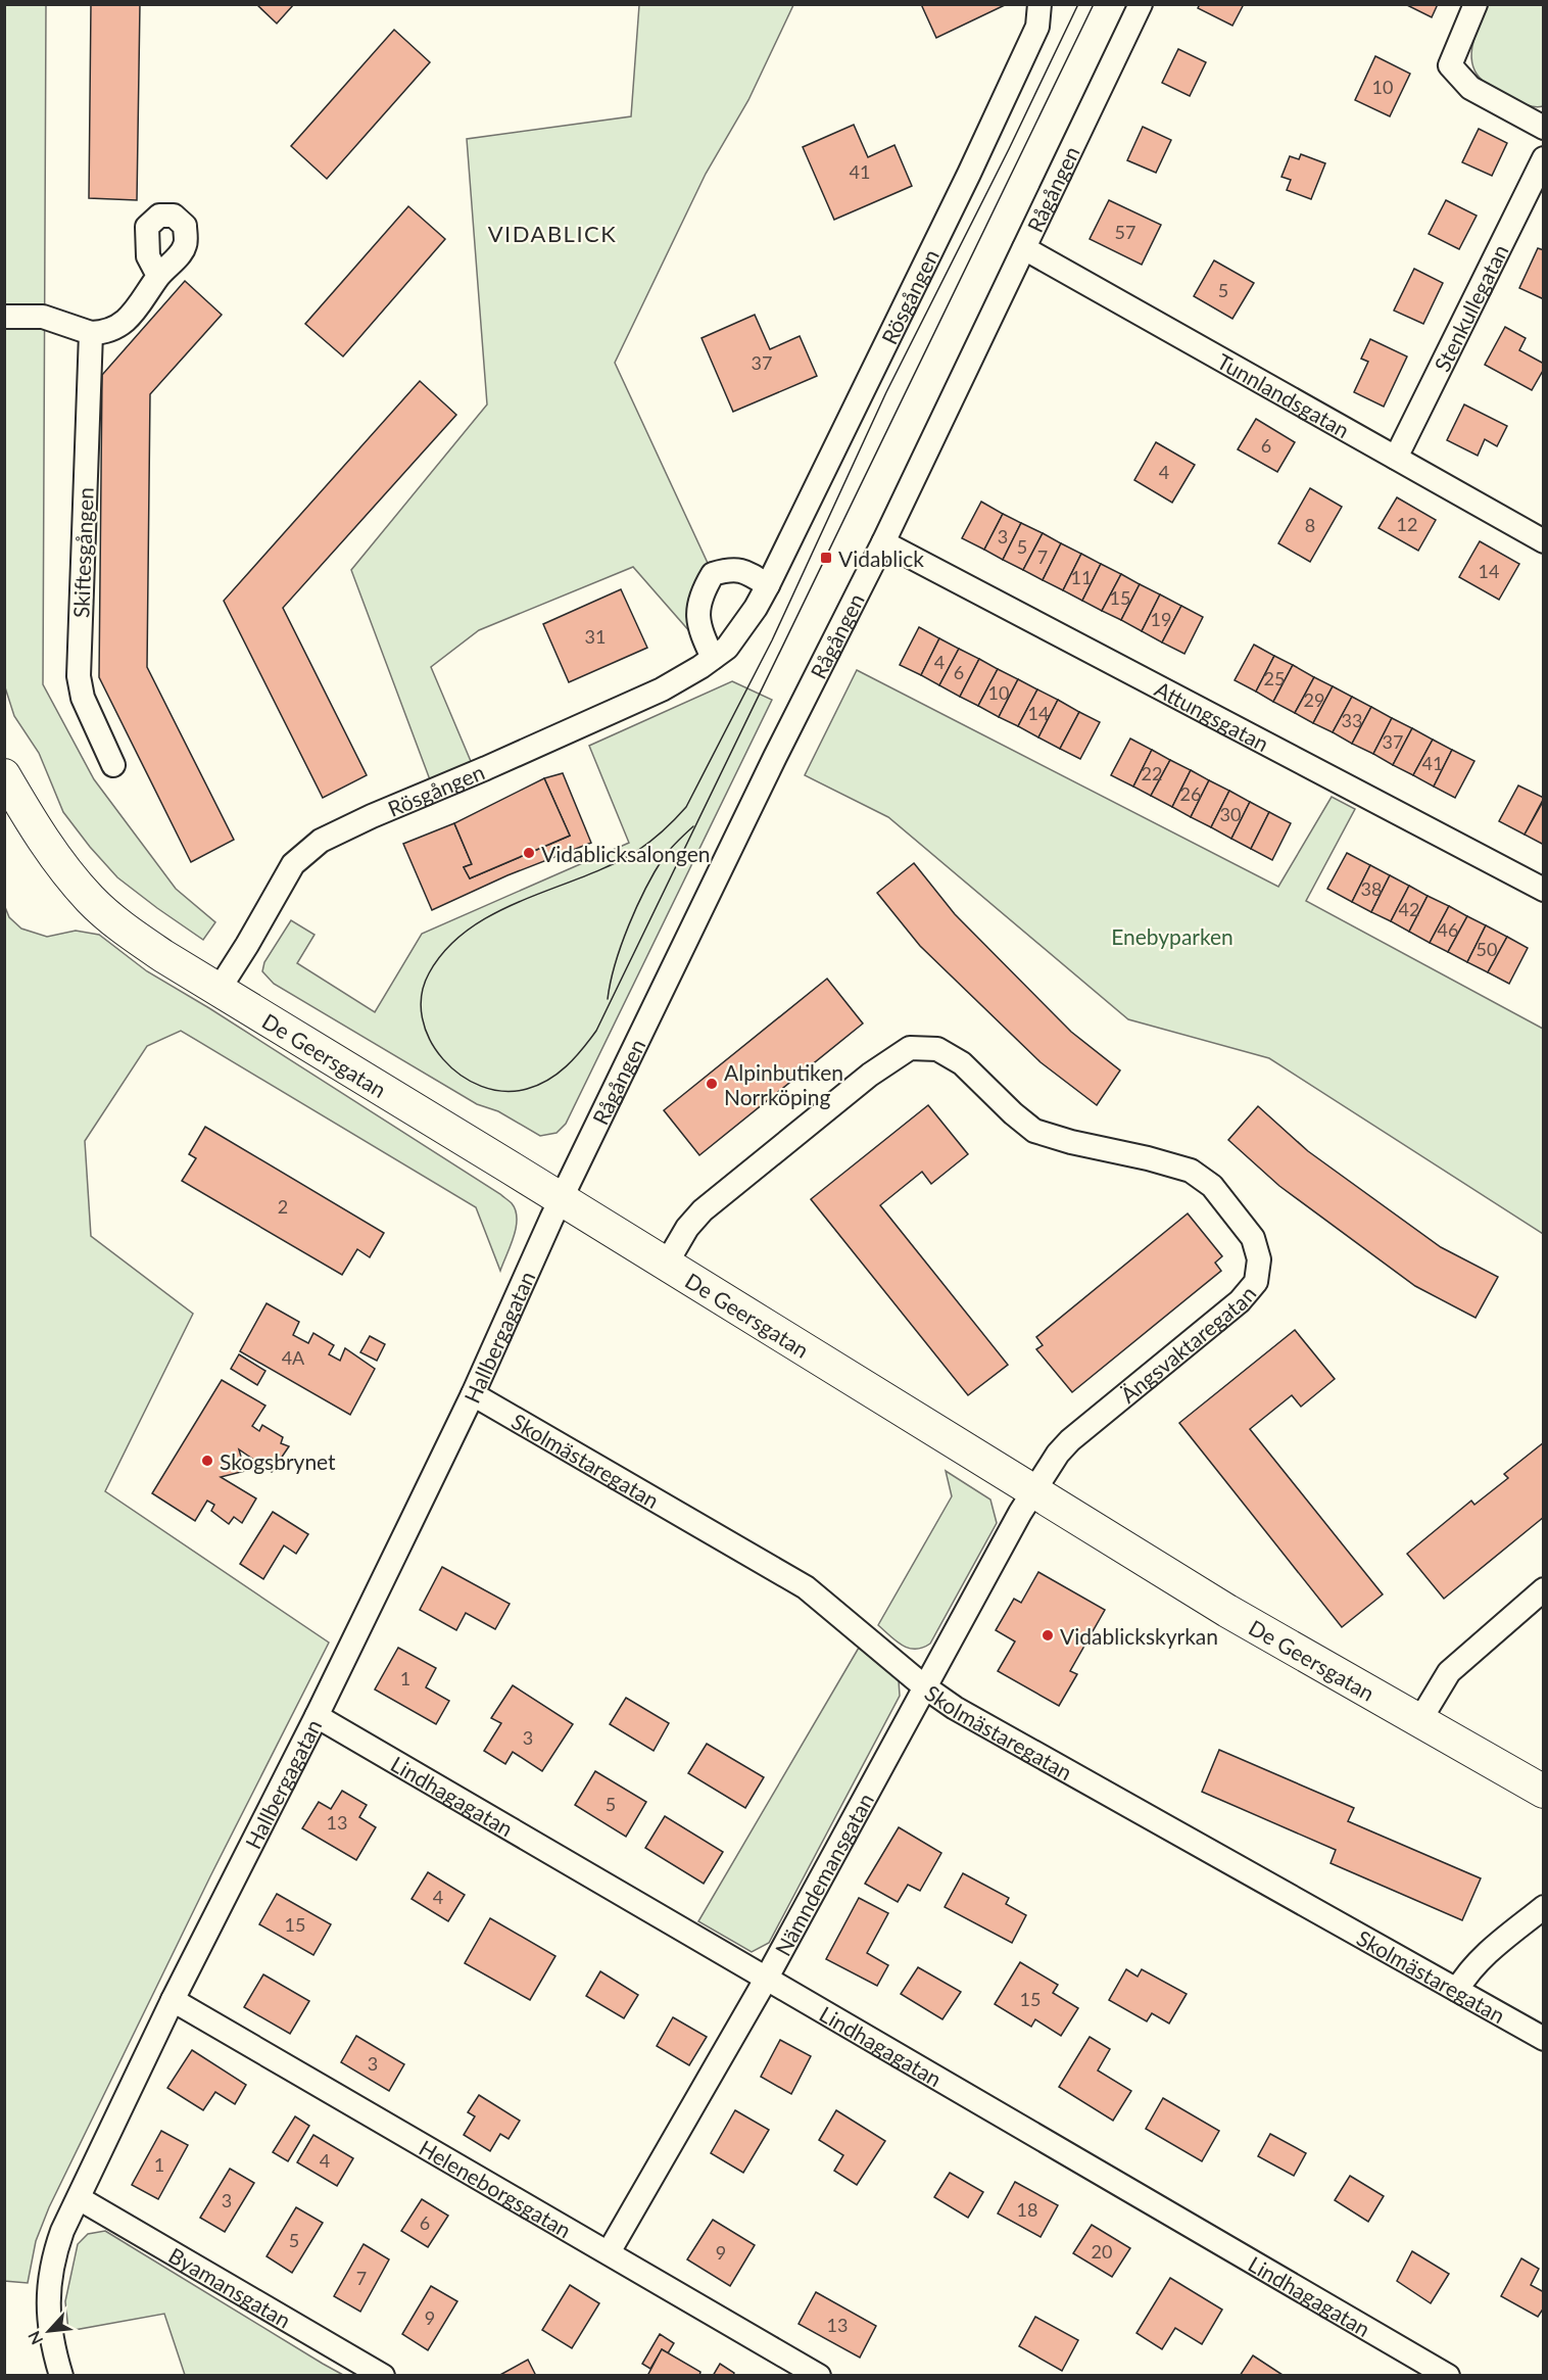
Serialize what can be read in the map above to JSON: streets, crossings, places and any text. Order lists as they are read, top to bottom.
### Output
{
  "streets": {
    "main road": ["De Geersgatan"],
    "street": [
      "Rågången",
      "Rösgången",
      "Stenkullegatan",
      "Tunnlandsgatan",
      "Skiftesgången",
      "Attungsgatan",
      "Hallbergagatan",
      "Ängsvaktaregatan",
      "Skolmästaregatan",
      "Lindhagagatan",
      "Nämndemansgatan",
      "Heleneborgsgatan",
      "Byamansgatan"
    ]
  },
  "crossings": [
    ["Rågången", "Tunnlandsgatan"],
    ["Rågången", "Attungsgatan"],
    ["Rågången", "De Geersgatan"],
    ["Rågången", "Hallbergagatan"],
    ["Rösgången", "De Geersgatan"],
    ["Stenkullegatan", "Tunnlandsgatan"],
    ["De Geersgatan", "Hallbergagatan"],
    ["De Geersgatan", "Ängsvaktaregatan"],
    ["De Geersgatan", "Nämndemansgatan"],
    ["Hallbergagatan", "Skolmästaregatan"],
    ["Hallbergagatan", "Lindhagagatan"],
    ["Hallbergagatan", "Heleneborgsgatan"],
    ["Hallbergagatan", "Byamansgatan"],
    ["Ängsvaktaregatan", "Nämndemansgatan"],
    ["Skolmästaregatan", "Nämndemansgatan"],
    ["Lindhagagatan", "Nämndemansgatan"],
    ["Nämndemansgatan", "Heleneborgsgatan"]
  ],
  "districts": ["VIDABLICK"],
  "parks": ["Enebyparken"],
  "places": {
    "transit": ["Vidablick"],
    "other": [
      "Vidablicksalongen",
      "Alpinbutiken Norrköping",
      "Skogsbrynet",
      "Vidablickskyrkan"
    ]
  },
  "house_numbers": [
    "10",
    "41",
    "57",
    "5",
    "37",
    "6",
    "4",
    "12",
    "8",
    "3",
    "5",
    "7",
    "14",
    "11",
    "15",
    "19",
    "31",
    "4",
    "6",
    "25",
    "10",
    "29",
    "14",
    "33",
    "37",
    "41",
    "22",
    "26",
    "30",
    "38",
    "42",
    "46",
    "50",
    "2",
    "4A",
    "1",
    "3",
    "5",
    "13",
    "4",
    "15",
    "15",
    "3",
    "4",
    "1",
    "3",
    "18",
    "6",
    "5",
    "20",
    "9",
    "7",
    "9",
    "13"
  ],
  "north": "bottom left"
}
